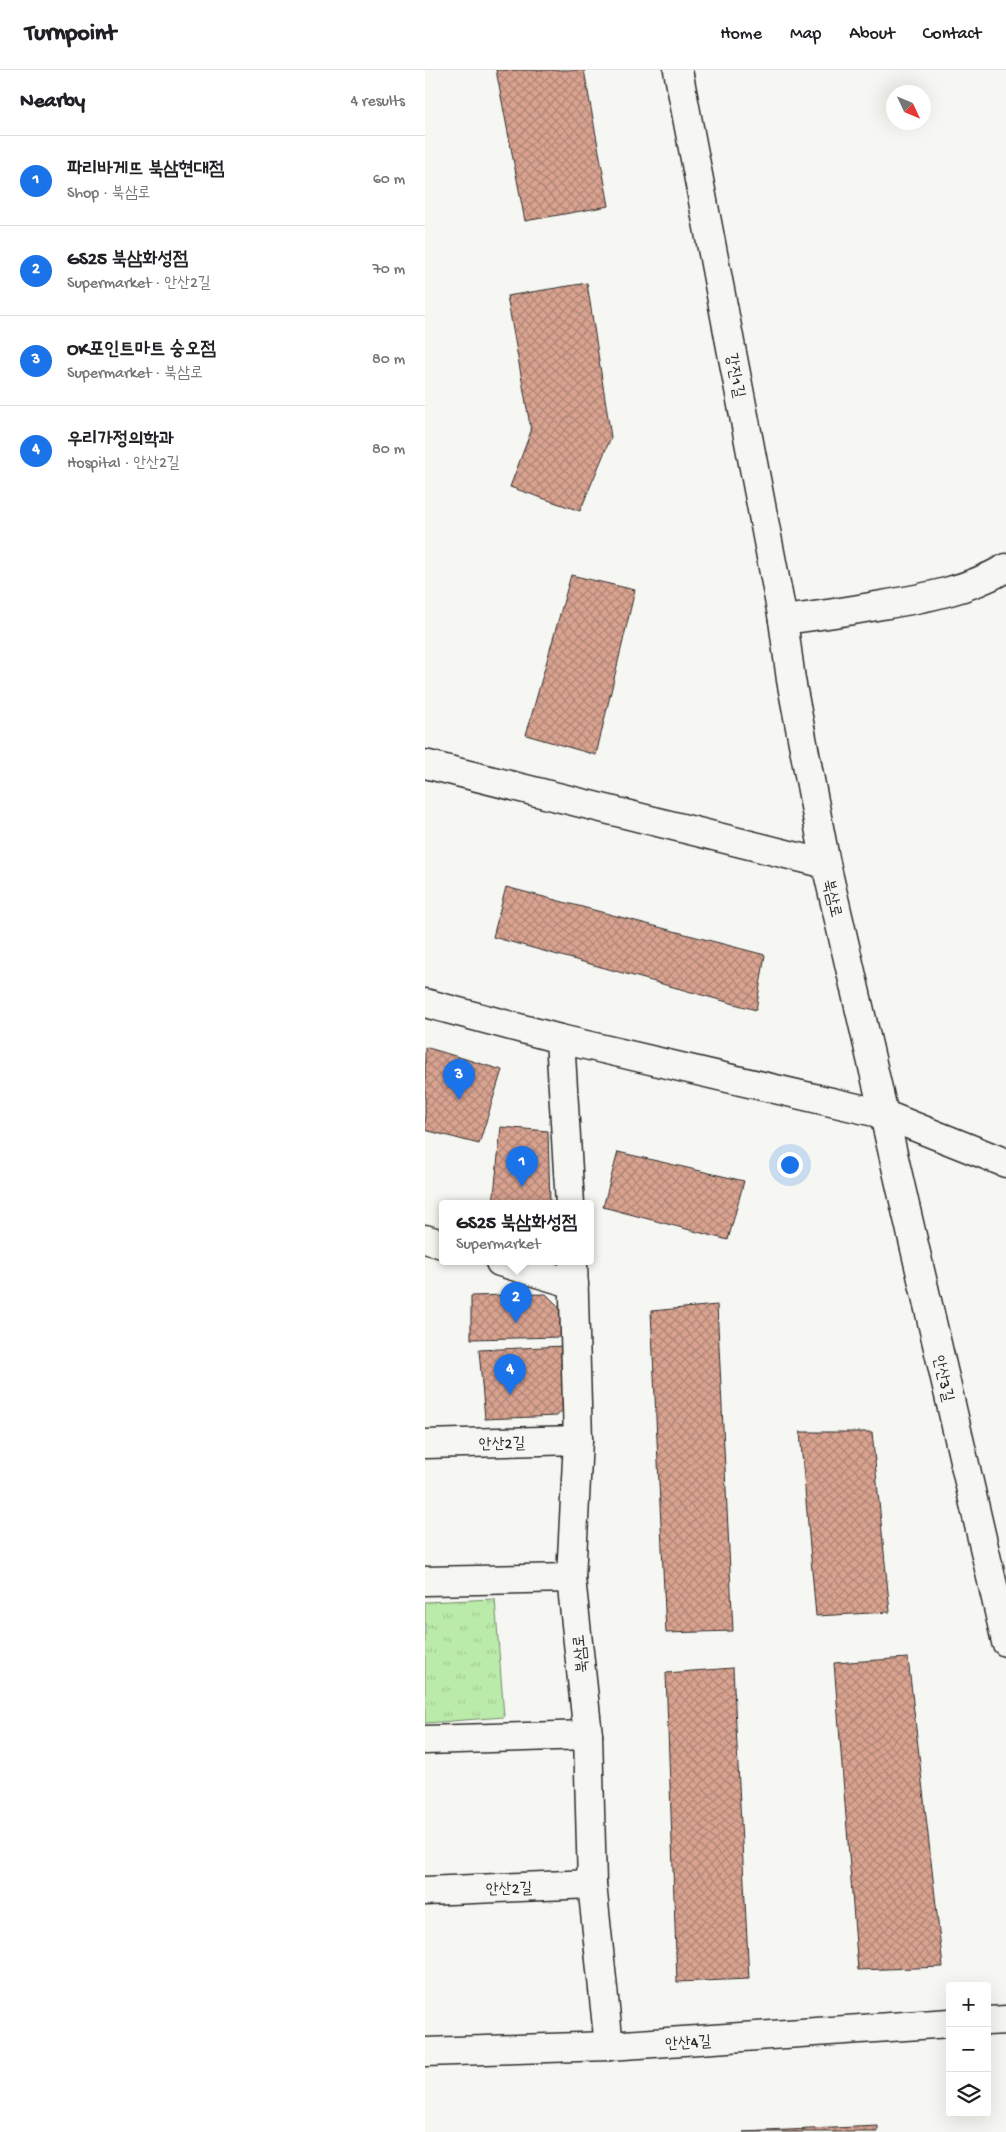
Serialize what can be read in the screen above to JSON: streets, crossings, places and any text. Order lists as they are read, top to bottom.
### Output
{
  "streets": {
    "street": [
      "강진1길",
      "북삼로",
      "안산3길",
      "안산2길",
      "안산4길"
    ]
  },
  "crossings": [
    ["강진1길", "북삼로"],
    ["북삼로", "안산3길"],
    ["북삼로", "안산2길"],
    ["북삼로", "안산4길"]
  ],
  "north": "bottom right",
  "page": {
    "header": "Turnpoint",
    "nav": [
      "Home",
      "Map",
      "About",
      "Contact"
    ],
    "heading": ["Nearby", "4 results"],
    "list": [
      {
        "mark": "1",
        "name": "파리바게뜨 북삼현대점",
        "note": "Shop · 북삼로",
        "value": "60 m"
      },
      {
        "mark": "2",
        "name": "GS25 북삼화성점",
        "note": "Supermarket · 안산2길",
        "value": "70 m"
      },
      {
        "mark": "3",
        "name": "OK포인트마트 숭오점",
        "note": "Supermarket · 북삼로",
        "value": "80 m"
      },
      {
        "mark": "4",
        "name": "우리가정의학과",
        "note": "Hospital · 안산2길",
        "value": "80 m"
      }
    ],
    "pins": [
      "3",
      "1",
      "2",
      "4"
    ],
    "popup": ["GS25 북삼화성점", "Supermarket"],
    "map_buttons": ["+", "−"]
  }
}
